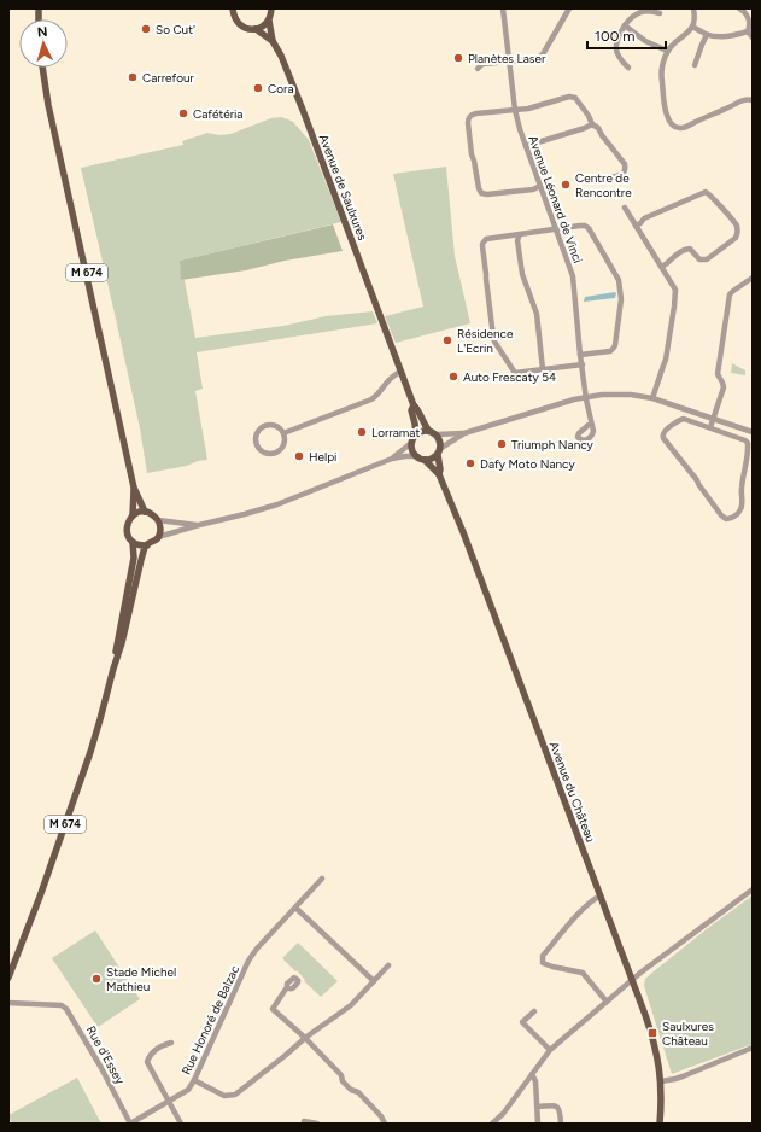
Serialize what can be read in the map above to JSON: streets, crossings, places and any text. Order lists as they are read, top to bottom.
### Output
{
  "streets": {
    "main road": ["Avenue de Saulxures", "M 674", "Avenue du Château"],
    "street": ["Avenue Léonard de Vinci", "Rue Honoré de Balzac", "Rue d'Essey"]
  },
  "crossings": [
    ["Rue Honoré de Balzac", "Rue d'Essey"]
  ],
  "places": {
    "other": [
      "So Cut'",
      "Planètes Laser",
      "Carrefour",
      "Cora",
      "Cafétéria",
      "Centre de Rencontre",
      "Résidence L'Ecrin",
      "Auto Frescaty 54",
      "Lorramat",
      "Triumph Nancy",
      "Helpi",
      "Dafy Moto Nancy",
      "Stade Michel Mathieu"
    ],
    "transit": ["Saulxures Château"]
  },
  "scale_bar": "100 m",
  "north": "top"
}
